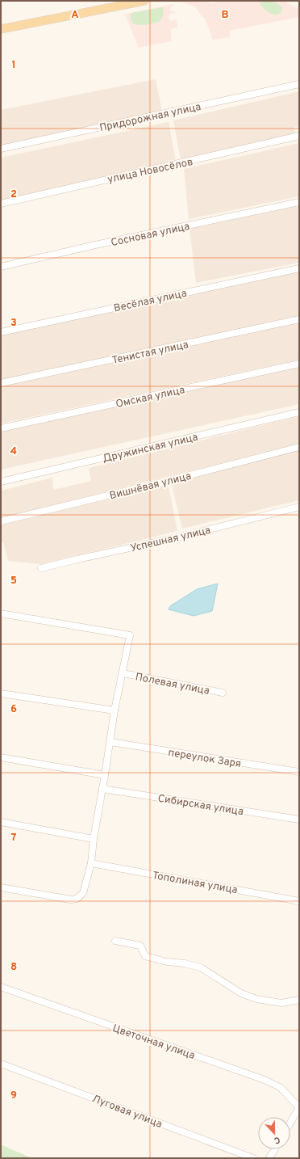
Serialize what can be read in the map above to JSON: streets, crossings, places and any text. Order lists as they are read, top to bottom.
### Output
{
  "streets": {
    "street": [
      "Придорожная улица",
      "улица Новосёлов",
      "Сосновая улица",
      "Весёлая улица",
      "Тенистая улица",
      "Омская улица",
      "Дружинская улица",
      "Вишнёвая улица",
      "Успешная улица",
      "Полевая улица",
      "переулок Заря",
      "Сибирская улица",
      "Тополиная улица",
      "Цветочная улица",
      "Луговая улица"
    ]
  },
  "north": "bottom",
  "grid": {
    "columns": ["A", "B"],
    "rows": [
      "1",
      "2",
      "3",
      "4",
      "5",
      "6",
      "7",
      "8",
      "9"
    ]
  }
}
